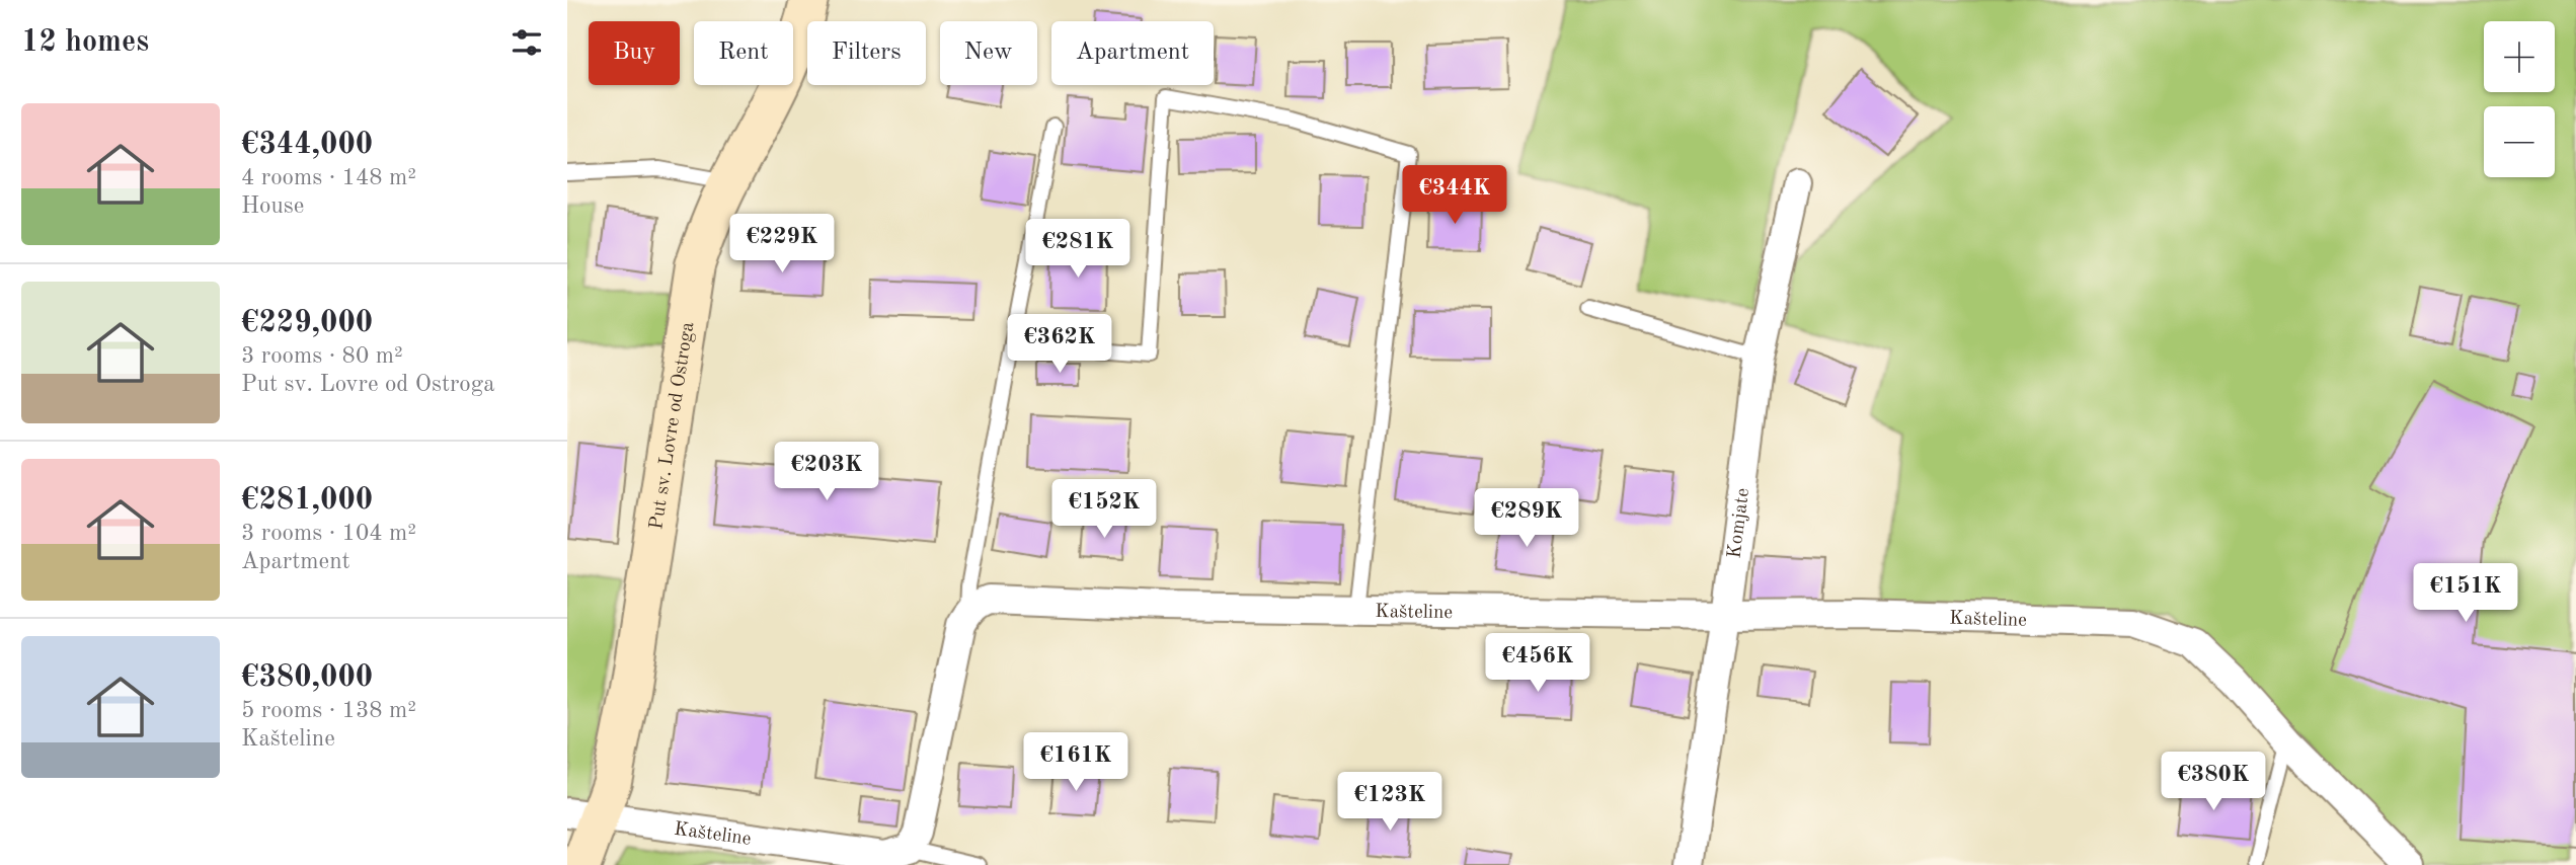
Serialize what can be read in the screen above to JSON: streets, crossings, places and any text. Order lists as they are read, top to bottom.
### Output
{
  "streets": {
    "street": ["Put sv. Lovre od Ostroga", "Komjate", "Kašteline"]
  },
  "crossings": [
    ["Put sv. Lovre od Ostroga", "Kašteline"],
    ["Komjate", "Kašteline"]
  ],
  "page": {
    "heading": "12 homes",
    "map_buttons": ["+", "−"],
    "chip": [
      "Buy",
      "Rent",
      "Filters",
      "New",
      "Apartment"
    ],
    "list": [
      {
        "name": "€344,000",
        "note": "4 rooms · 148 m² · House"
      },
      {
        "name": "€229,000",
        "note": "3 rooms · 80 m² · Put sv. Lovre od Ostroga"
      },
      {
        "name": "€281,000",
        "note": "3 rooms · 104 m² · Apartment"
      },
      {
        "name": "€380,000",
        "note": "5 rooms · 138 m² · Kašteline"
      }
    ],
    "price": [
      "€344K",
      "€229K",
      "€281K",
      "€362K",
      "€203K",
      "€152K",
      "€289K",
      "€151K",
      "€456K",
      "€161K",
      "€380K",
      "€123K"
    ]
  }
}
